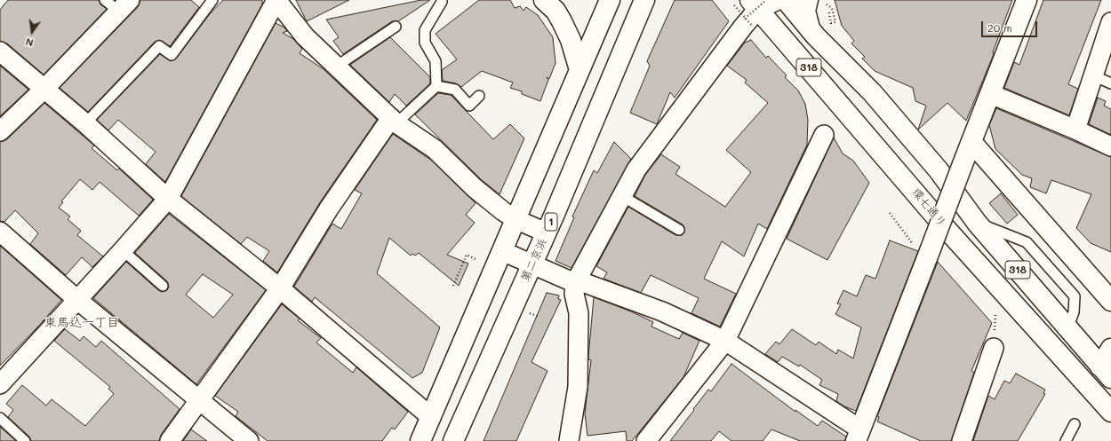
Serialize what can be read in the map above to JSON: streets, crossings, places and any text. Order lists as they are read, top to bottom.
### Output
{
  "streets": {
    "main road": [
      "318",
      "環七通り",
      "1",
      "第二京浜"
    ]
  },
  "districts": ["東馬込一丁目"],
  "scale_bar": "20 m",
  "north": "bottom"
}
